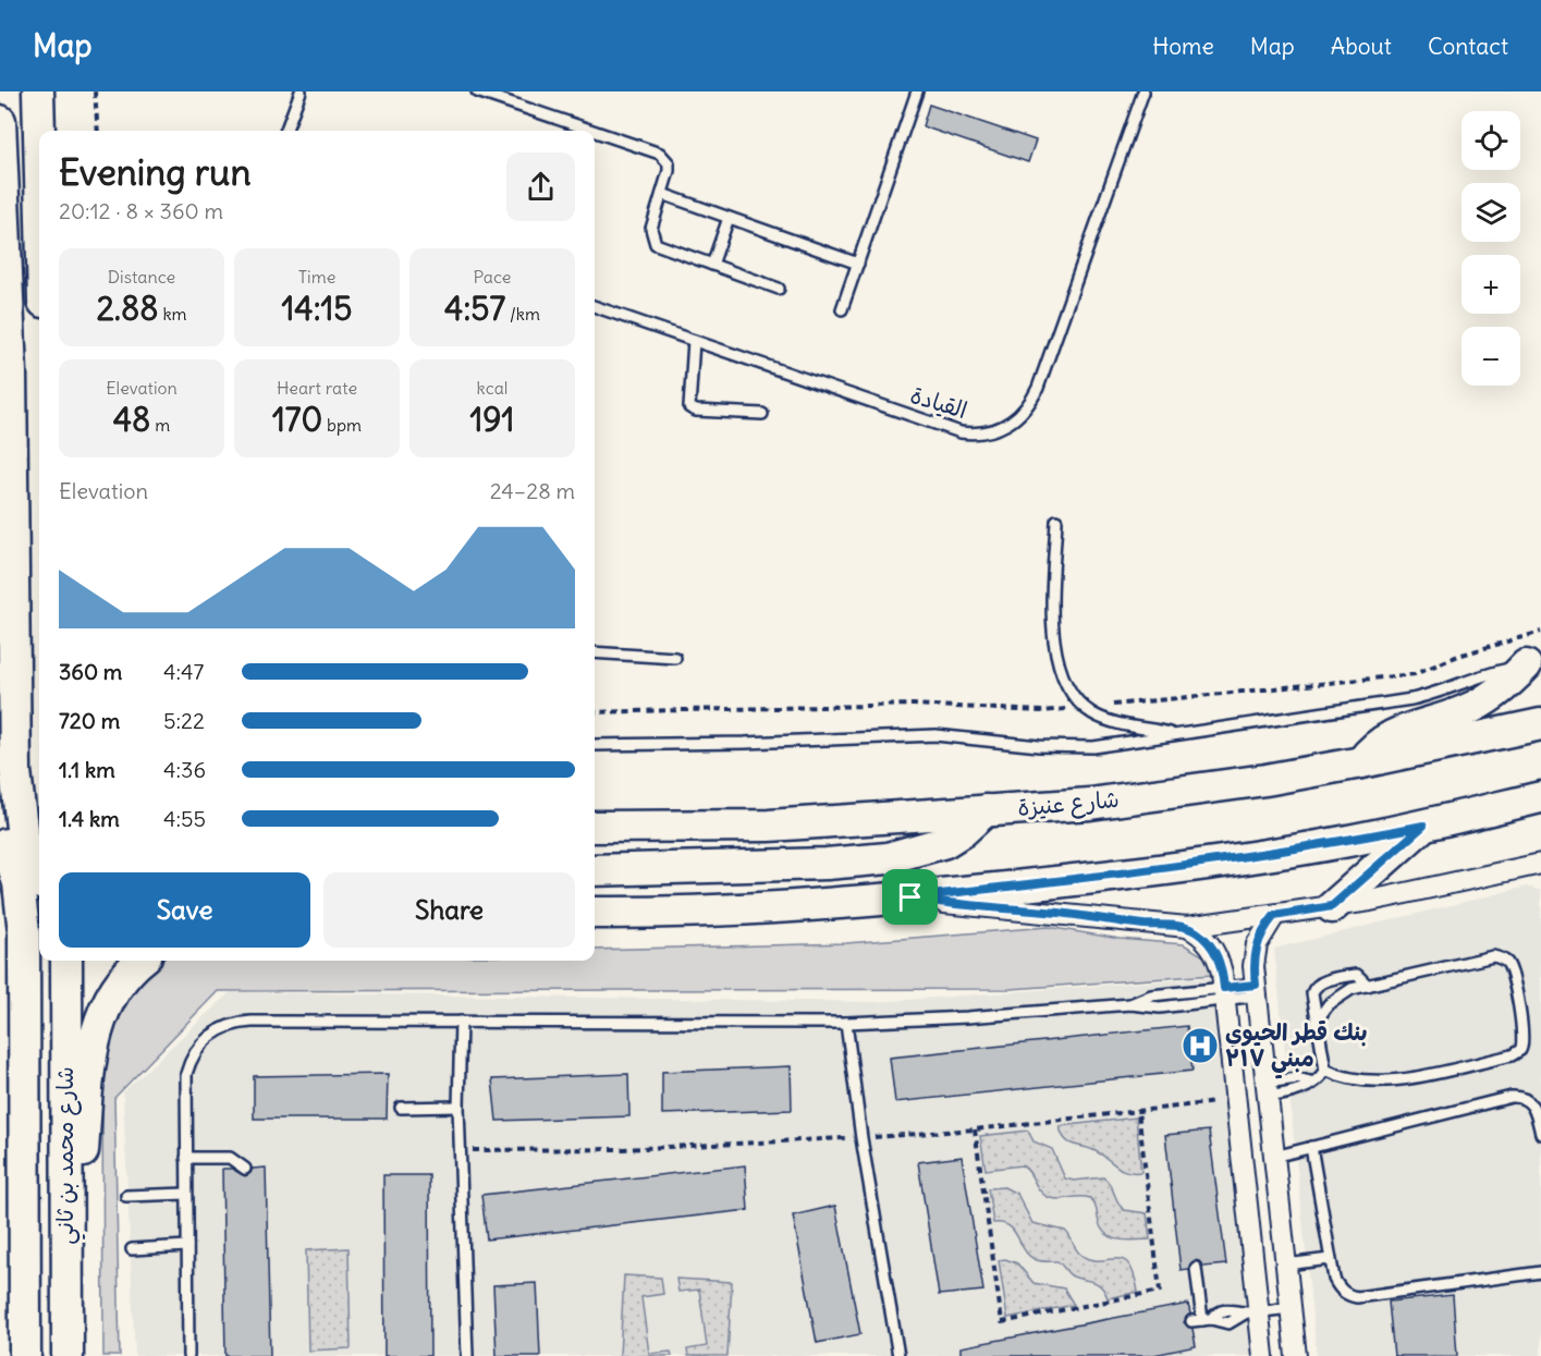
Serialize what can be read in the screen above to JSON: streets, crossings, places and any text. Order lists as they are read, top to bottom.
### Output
{
  "streets": {
    "main road": ["شارع عنيزة", "شارع محمد بن ثاني"],
    "lane": ["القيادة"]
  },
  "places": {
    "hospital": ["بنك قطر الحيوي مبني ٣١٧"]
  },
  "page": {
    "header": "Map",
    "nav": [
      "Home",
      "Map",
      "About",
      "Contact"
    ],
    "map_buttons": ["+", "−"],
    "heading": ["Evening run", "20:12 · 8 × 360 m"],
    "stats": [
      ["Distance", "2.88 km"],
      ["Time", "14:15"],
      ["Pace", "4:57 /km"],
      ["Elevation", "48 m"],
      ["Heart rate", "170 bpm"],
      ["kcal", "191"]
    ],
    "chart": ["Elevation", "24–28 m"],
    "list": [
      {
        "name": "360 m",
        "note": "4:47"
      },
      {
        "name": "720 m",
        "note": "5:22"
      },
      {
        "name": "1.1 km",
        "note": "4:36"
      },
      {
        "name": "1.4 km",
        "note": "4:55"
      }
    ],
    "buttons": ["Save", "Share"]
  }
}
